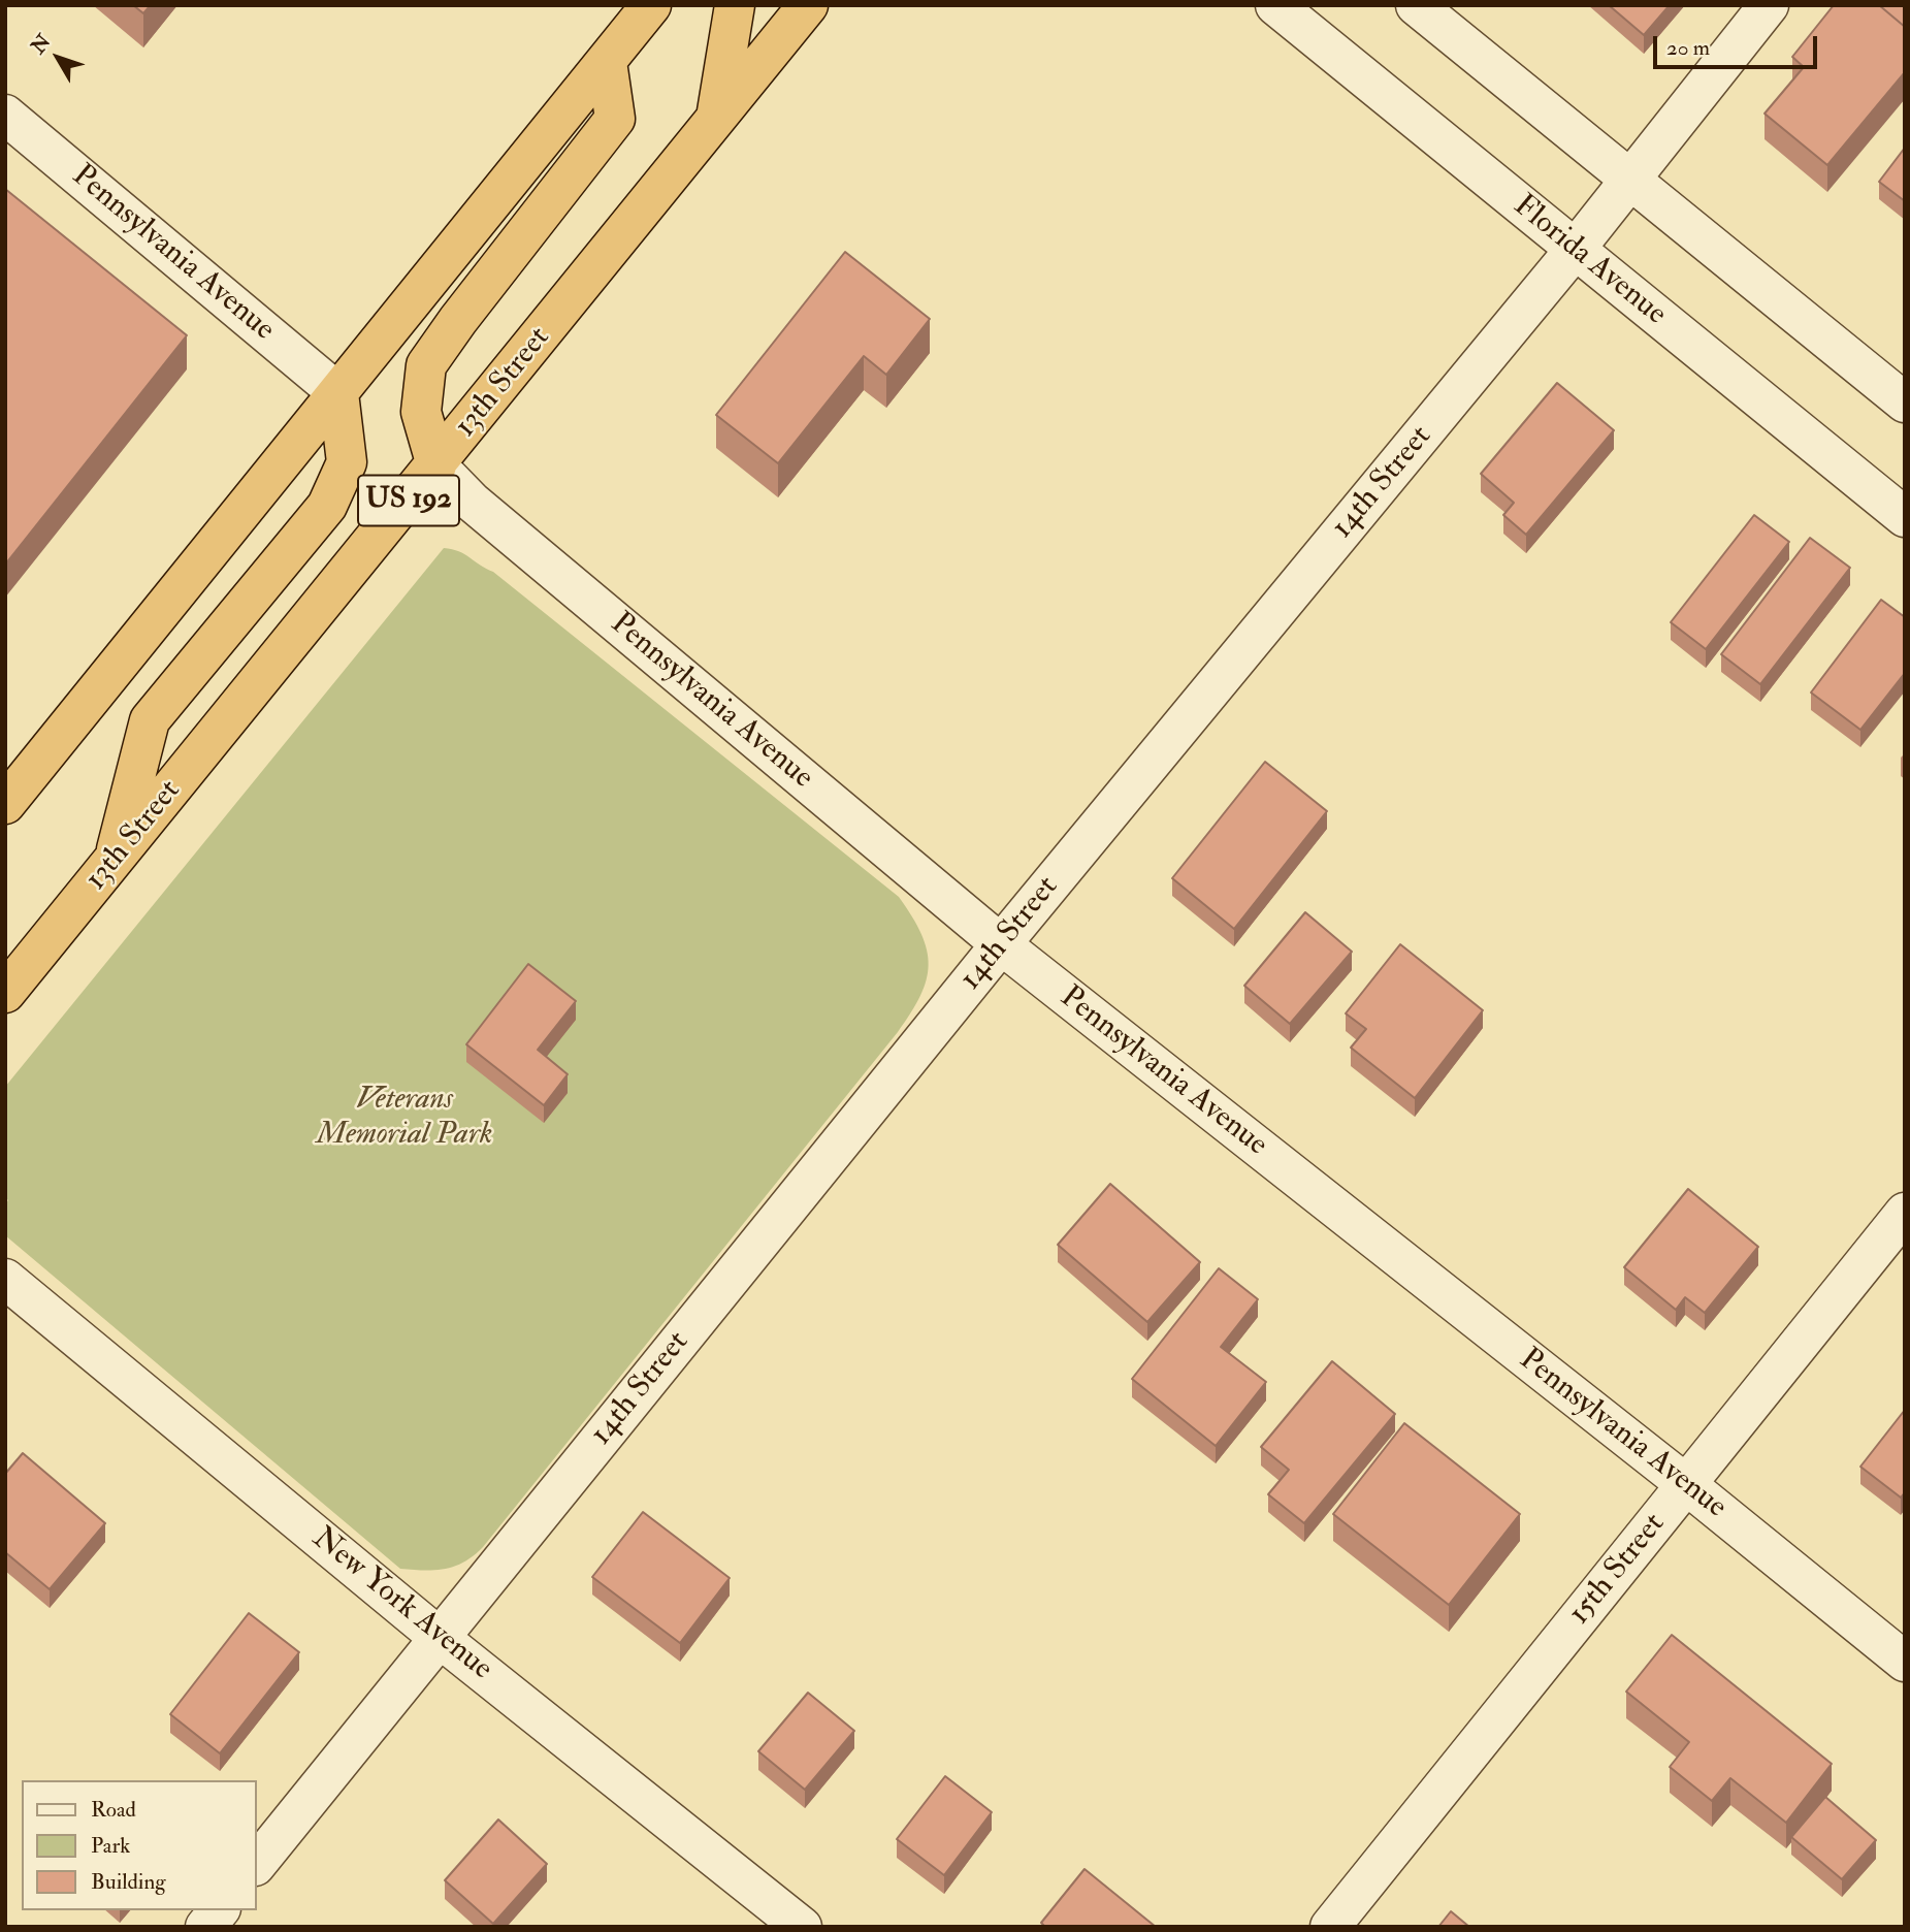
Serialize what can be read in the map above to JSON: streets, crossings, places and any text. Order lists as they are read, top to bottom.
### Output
{
  "streets": {
    "highway": ["13th Street", "US 192"],
    "street": [
      "Pennsylvania Avenue",
      "Florida Avenue",
      "14th Street",
      "15th Street",
      "New York Avenue"
    ]
  },
  "crossings": [
    ["Pennsylvania Avenue", "13th Street"],
    ["Pennsylvania Avenue", "14th Street"],
    ["Pennsylvania Avenue", "15th Street"],
    ["Florida Avenue", "14th Street"],
    ["14th Street", "New York Avenue"]
  ],
  "parks": ["Veterans Memorial Park"],
  "legend": ["Road", "Park", "Building"],
  "scale_bar": "20 m",
  "north": "top left"
}
